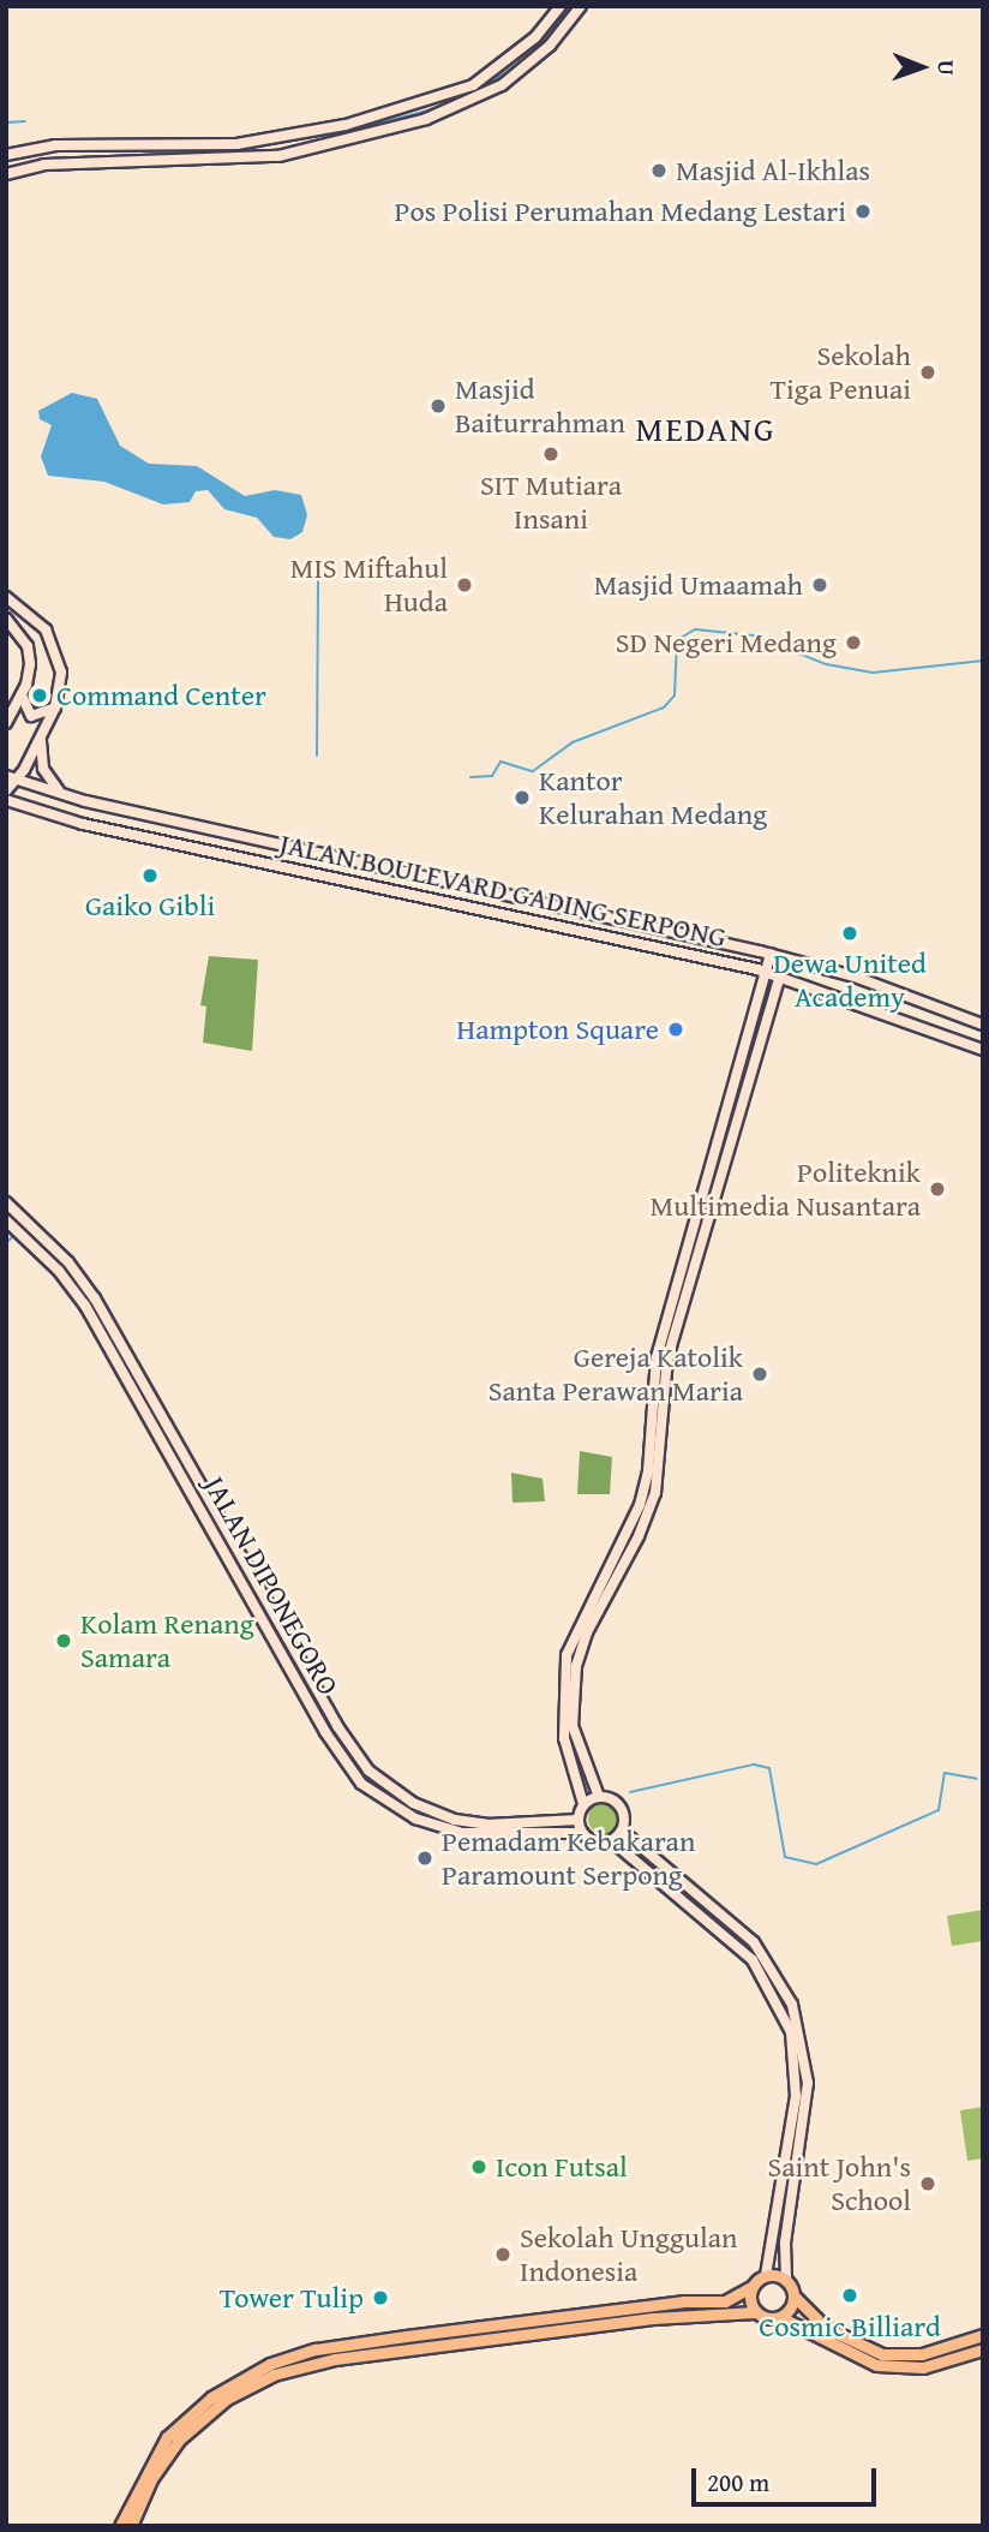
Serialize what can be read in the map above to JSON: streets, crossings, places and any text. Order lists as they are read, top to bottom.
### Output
{
  "streets": {
    "street": ["JALAN BOULEVARD GADING SERPONG", "JALAN DIPONEGORO"]
  },
  "districts": ["MEDANG"],
  "places": [
    "Masjid Al-Ikhlas",
    "Pos Polisi Perumahan Medang Lestari",
    "Sekolah Tiga Penuai",
    "Masjid Baiturrahman",
    "SIT Mutiara Insani",
    "MIS Miftahul Huda",
    "Masjid Umaamah",
    "SD Negeri Medang",
    "Command Center",
    "Kantor Kelurahan Medang",
    "Gaiko Gibli",
    "Dewa United Academy",
    "Hampton Square",
    "Politeknik Multimedia Nusantara",
    "Gereja Katolik Santa Perawan Maria",
    "Kolam Renang Samara",
    "Pemadam Kebakaran Paramount Serpong",
    "Icon Futsal",
    "Saint John's School",
    "Sekolah Unggulan Indonesia",
    "Cosmic Billiard",
    "Tower Tulip"
  ],
  "scale_bar": "200 m",
  "north": "right"
}
